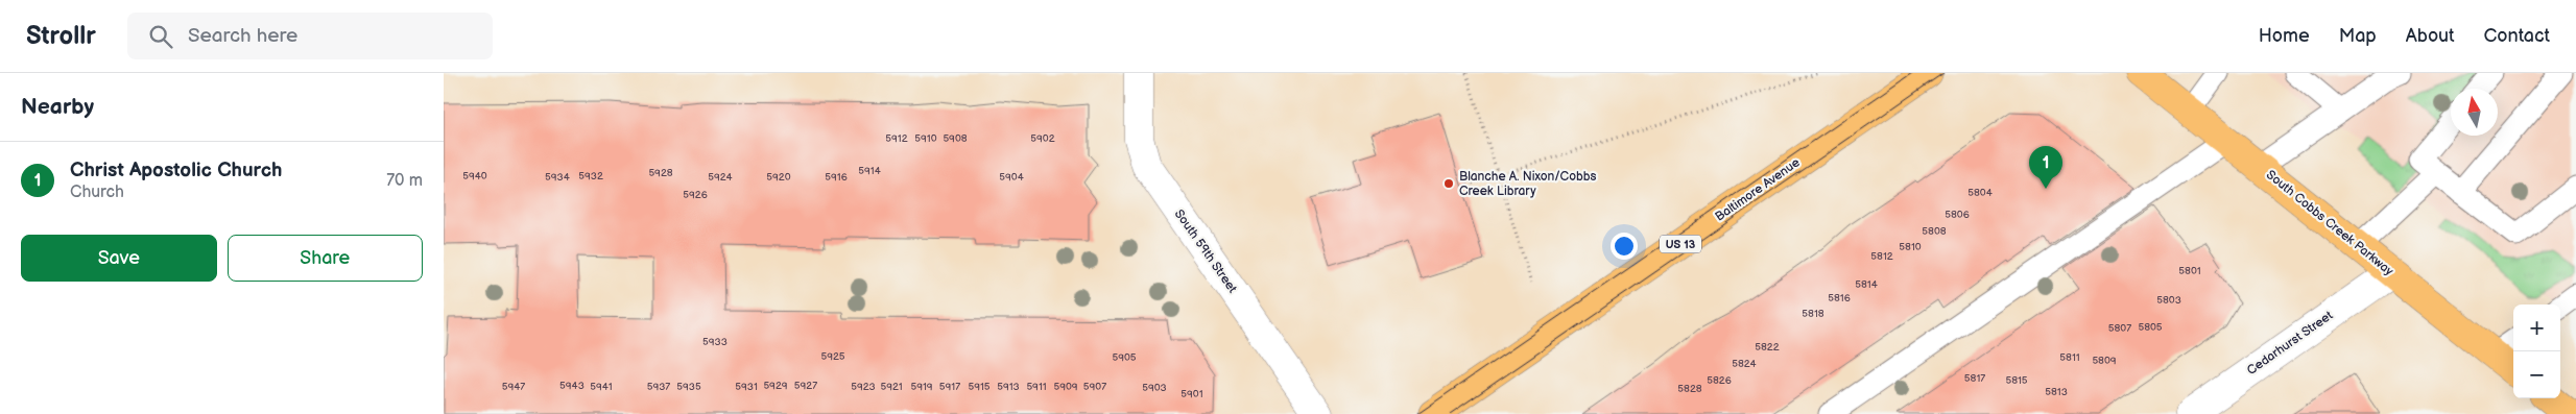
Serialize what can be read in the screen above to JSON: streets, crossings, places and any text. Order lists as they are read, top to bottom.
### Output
{
  "streets": {
    "main road": ["Baltimore Avenue", "South Cobbs Creek Parkway", "US 13"],
    "street": ["South 59th Street", "Cedarhurst Street"]
  },
  "crossings": [
    ["South Cobbs Creek Parkway", "Cedarhurst Street"]
  ],
  "places": ["Blanche A. Nixon/Cobbs Creek Library"],
  "house_numbers": [
    "5912",
    "5910",
    "5908",
    "5902",
    "5914",
    "5928",
    "5940",
    "5932",
    "5934",
    "5924",
    "5920",
    "5916",
    "5904",
    "5804",
    "5926",
    "5806",
    "5808",
    "5810",
    "5812",
    "5801",
    "5814",
    "5816",
    "5803",
    "5818",
    "5805",
    "5807",
    "5933",
    "5822",
    "5925",
    "5905",
    "5811",
    "5809",
    "5824",
    "5817",
    "5826",
    "5815",
    "5943",
    "5929",
    "5927",
    "5947",
    "5941",
    "5937",
    "5935",
    "5931",
    "5923",
    "5921",
    "5919",
    "5917",
    "5915",
    "5913",
    "5911",
    "5909",
    "5907",
    "5903",
    "5828",
    "5813",
    "5901"
  ],
  "north": "top",
  "page": {
    "header": "Strollr",
    "search": "Search here",
    "nav": [
      "Home",
      "Map",
      "About",
      "Contact"
    ],
    "heading": "Nearby",
    "list": [
      {
        "mark": "1",
        "name": "Christ Apostolic Church",
        "note": "Church",
        "value": "70 m"
      }
    ],
    "pins": "1",
    "buttons": ["Save", "Share"],
    "map_buttons": ["+", "−"]
  }
}
